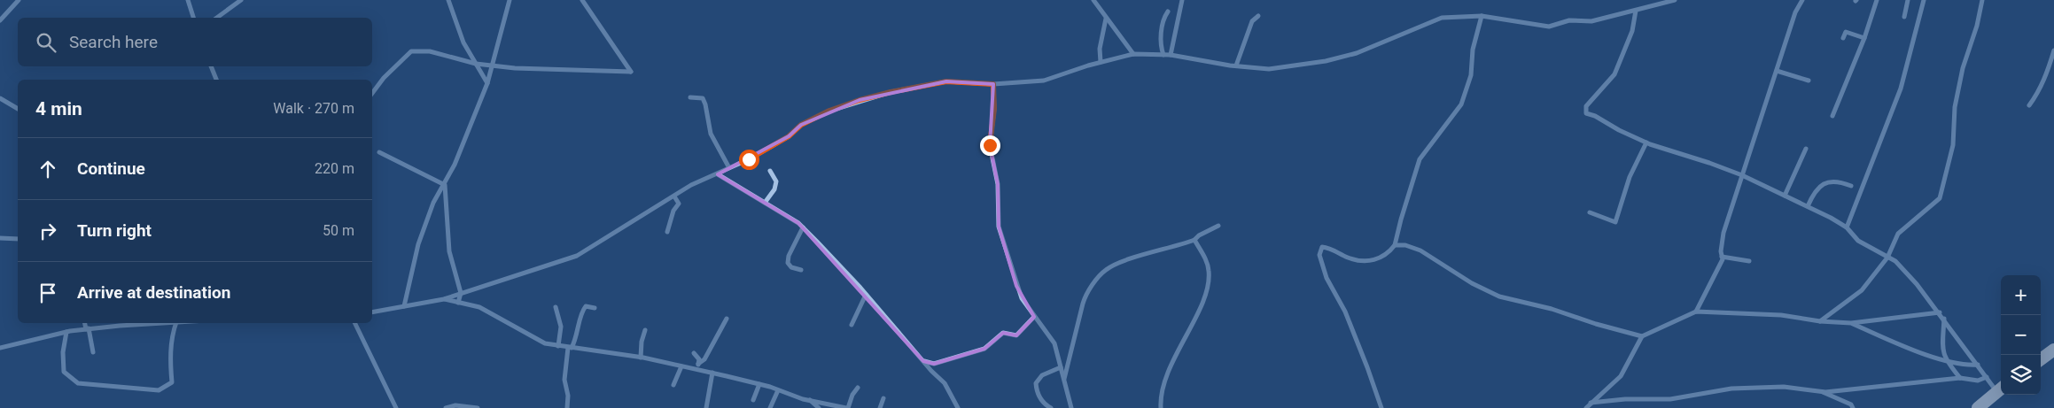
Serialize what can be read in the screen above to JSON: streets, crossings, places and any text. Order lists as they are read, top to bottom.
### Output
{
  "page": {
    "search": "Search here",
    "heading": ["4 min", "Walk · 270 m"],
    "list": [
      ["Continue", "220 m"],
      ["Turn right", "50 m"],
      "Arrive at destination"
    ],
    "map_buttons": ["+", "−"]
  }
}
